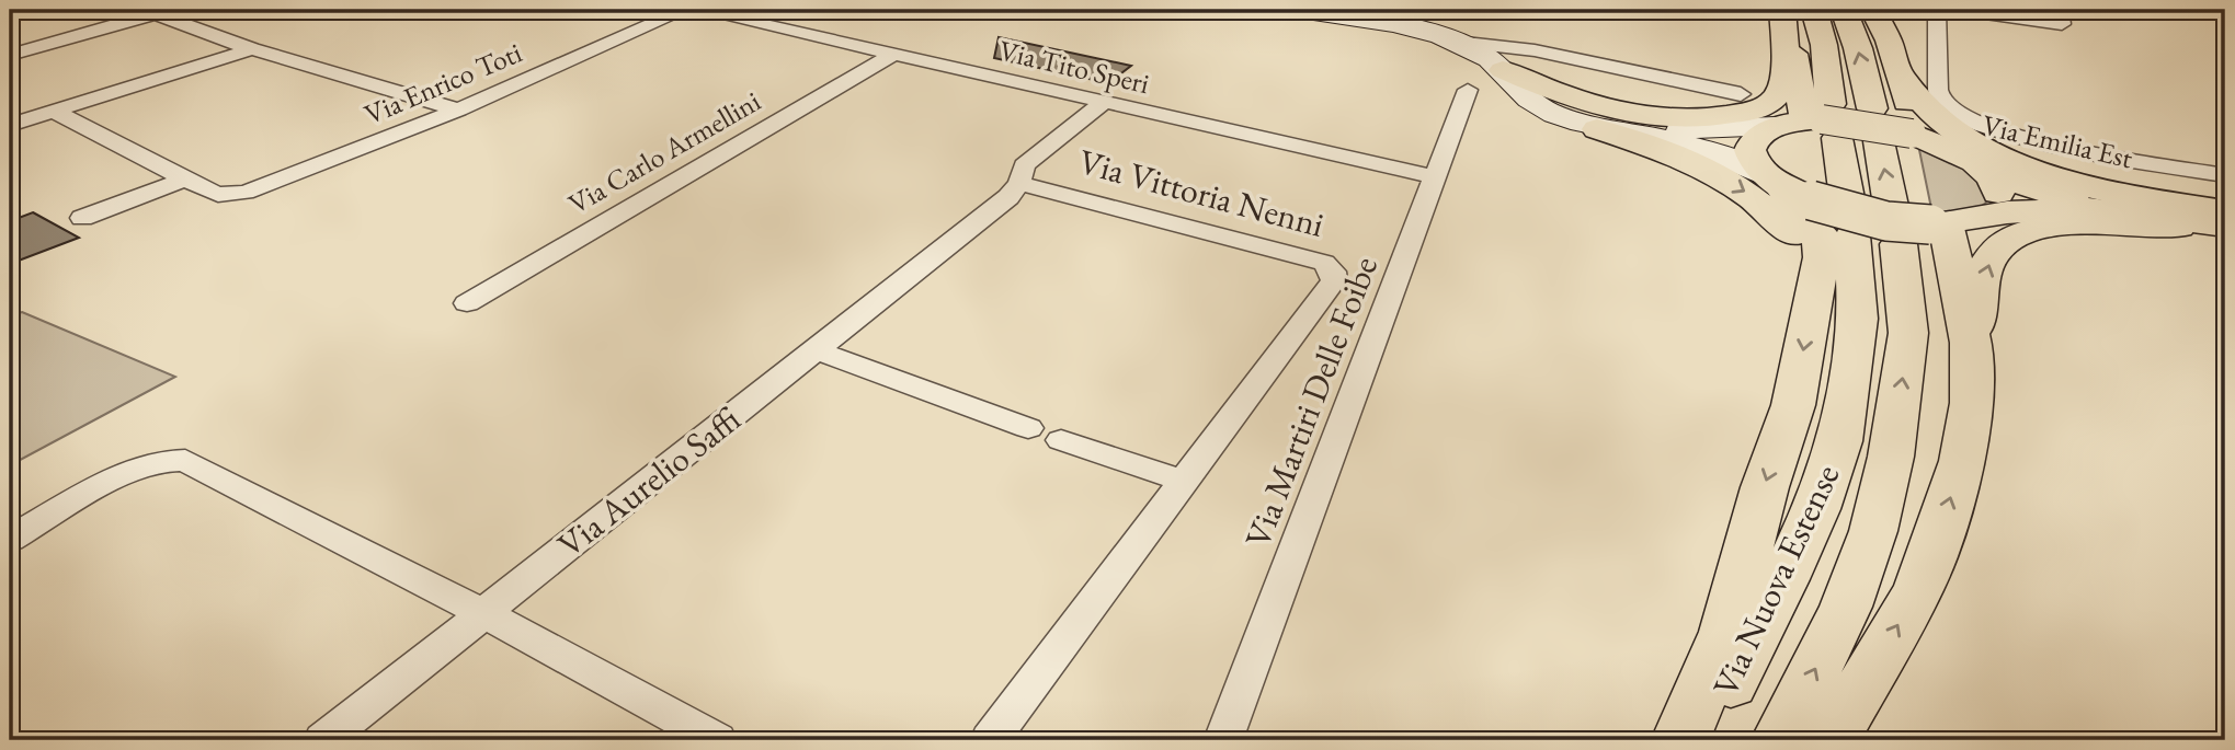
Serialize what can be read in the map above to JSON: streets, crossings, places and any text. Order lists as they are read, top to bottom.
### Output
{
  "streets": {
    "main road": ["Via Emilia Est", "Via Nuova Estense"],
    "street": [
      "Via Tito Speri",
      "Via Enrico Toti",
      "Via Carlo Armellini",
      "Via Vittoria Nenni",
      "Via Martiri Delle Foibe",
      "Via Aurelio Saffi"
    ]
  },
  "crossings": [
    ["Via Tito Speri", "Via Carlo Armellini"],
    ["Via Tito Speri", "Via Martiri Delle Foibe"],
    ["Via Tito Speri", "Via Aurelio Saffi"],
    ["Via Emilia Est", "Via Nuova Estense"],
    ["Via Vittoria Nenni", "Via Aurelio Saffi"]
  ]
}
